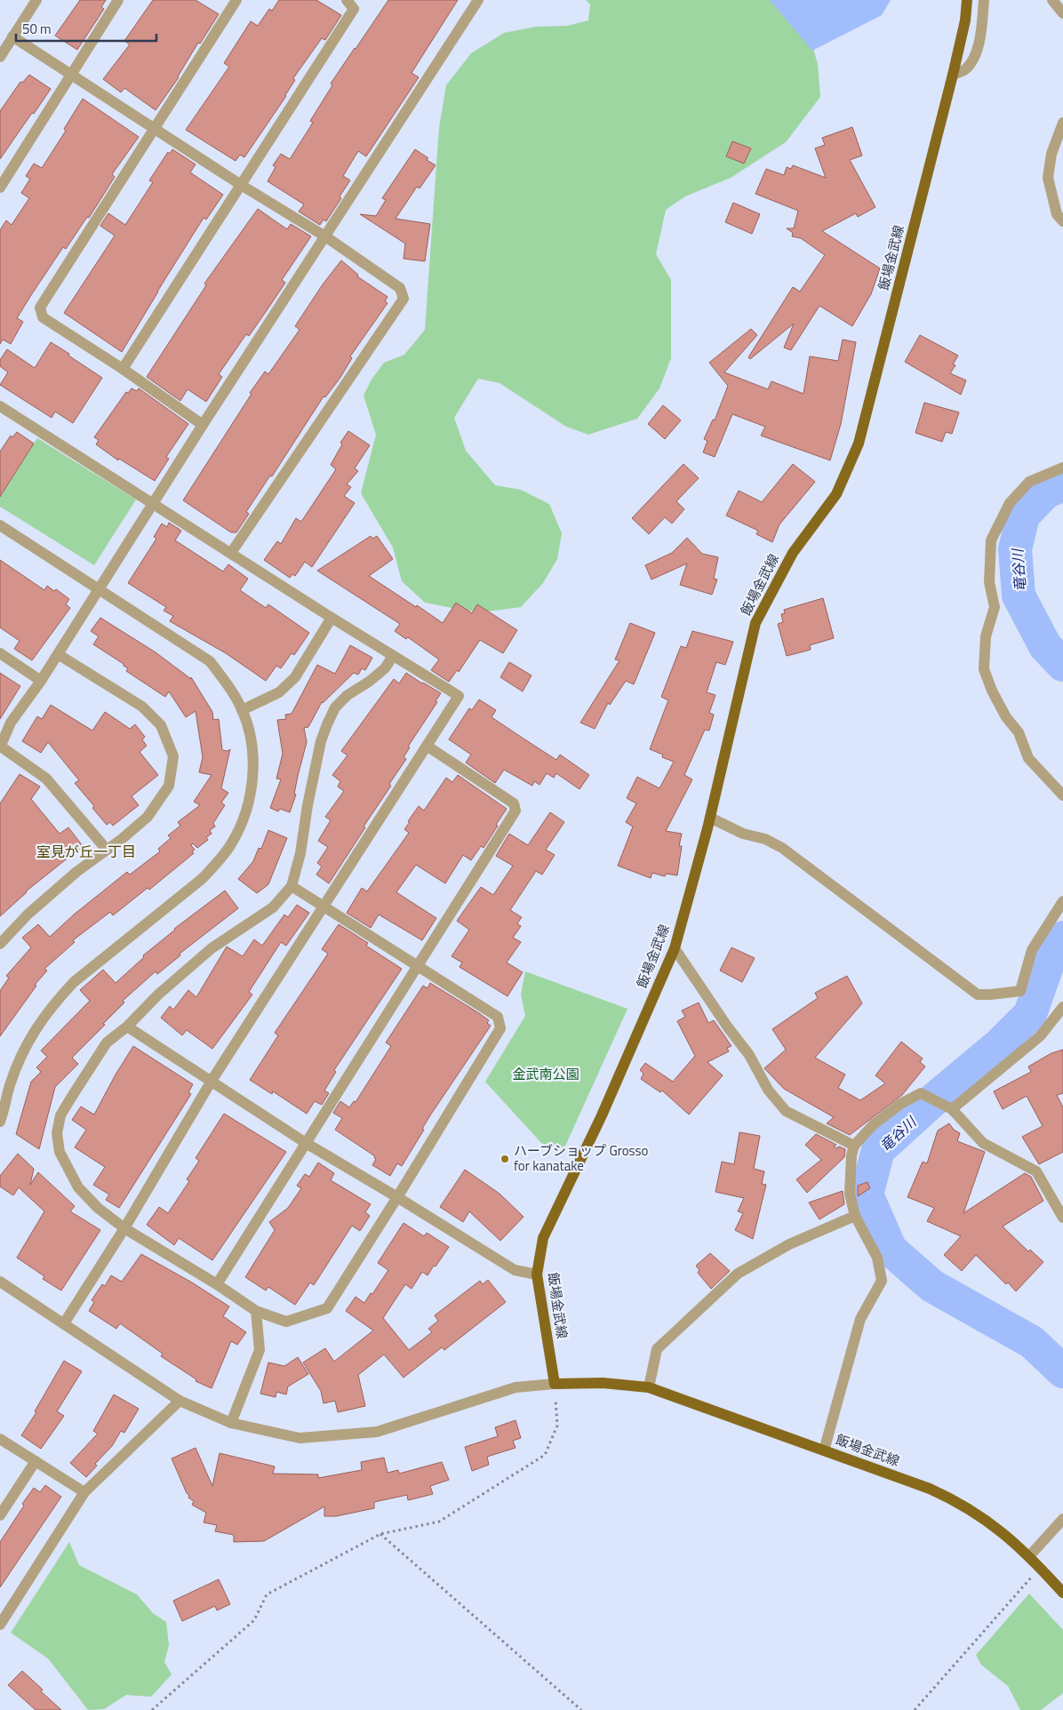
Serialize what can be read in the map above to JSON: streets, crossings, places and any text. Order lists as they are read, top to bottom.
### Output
{
  "streets": {
    "main road": ["飯場金武線"]
  },
  "districts": ["室見が丘一丁目"],
  "water": ["竜谷川"],
  "parks": ["金武南公園"],
  "places": ["ハーブショップ Grosso for kanatake"],
  "scale_bar": "50 m"
}
